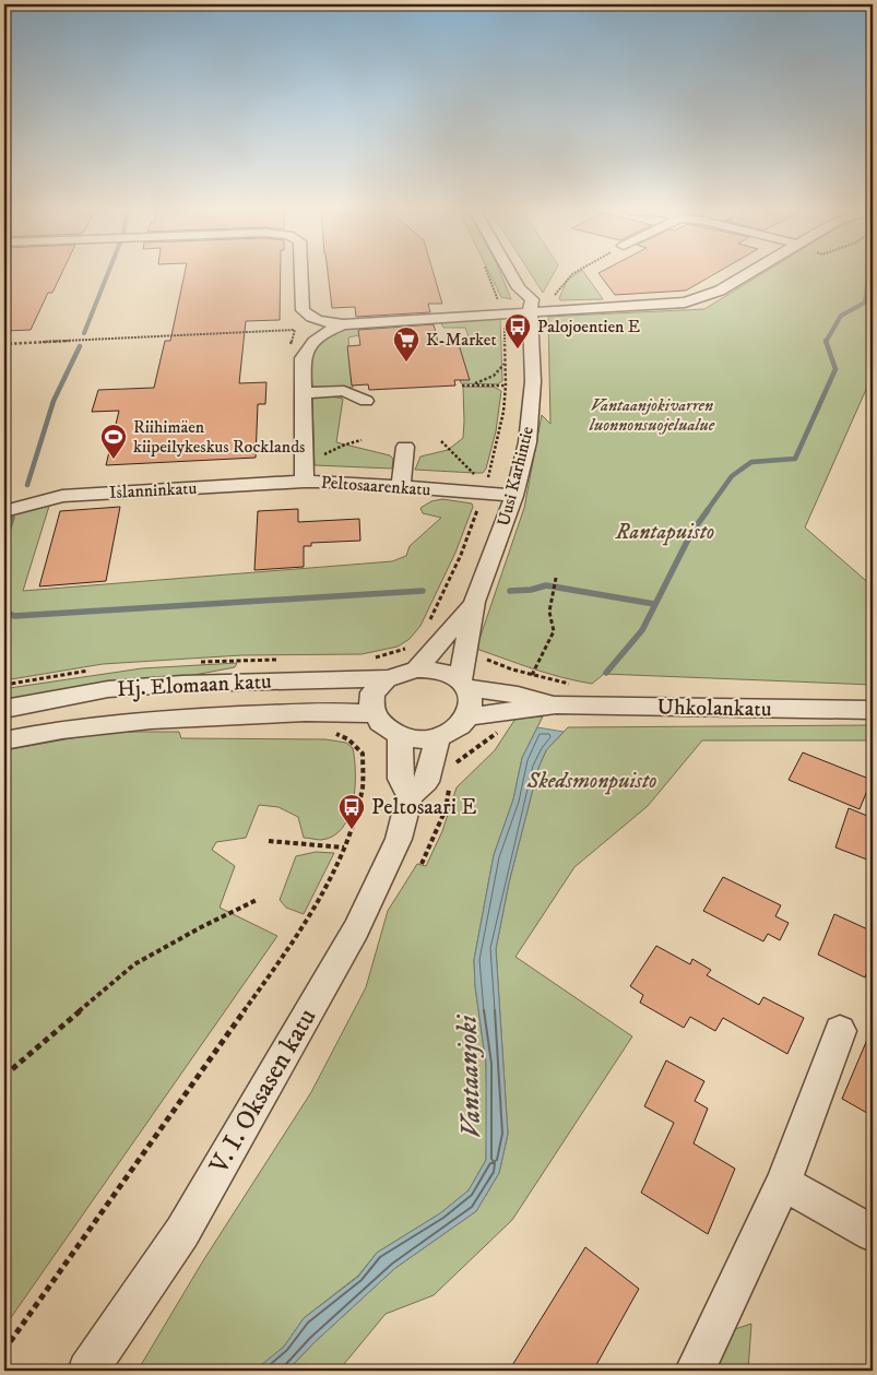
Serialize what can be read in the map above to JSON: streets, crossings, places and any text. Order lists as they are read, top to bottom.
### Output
{
  "streets": {
    "street": [
      "Uusi Karhintie",
      "Peltosaarenkatu",
      "Islanninkatu",
      "Hj. Elomaan katu",
      "Uhkolankatu",
      "V. I. Oksasen katu"
    ]
  },
  "crossings": [
    ["Uusi Karhintie", "Peltosaarenkatu"],
    ["Uusi Karhintie", "Hj. Elomaan katu"],
    ["Uusi Karhintie", "Uhkolankatu"],
    ["Uusi Karhintie", "V. I. Oksasen katu"],
    ["Peltosaarenkatu", "Islanninkatu"],
    ["Hj. Elomaan katu", "Uhkolankatu"],
    ["Hj. Elomaan katu", "V. I. Oksasen katu"],
    ["Uhkolankatu", "V. I. Oksasen katu"]
  ],
  "water": ["Vantaanjoki"],
  "parks": ["Vantaanjokivarren luonnonsuojelualue", "Rantapuisto", "Skedsmonpuisto"],
  "places": {
    "bus stop": ["Palojoentien E", "Peltosaari E"],
    "supermarket": ["K-Market"],
    "sports": ["Riihimäen kiipeilykeskus Rocklands"]
  }
}
